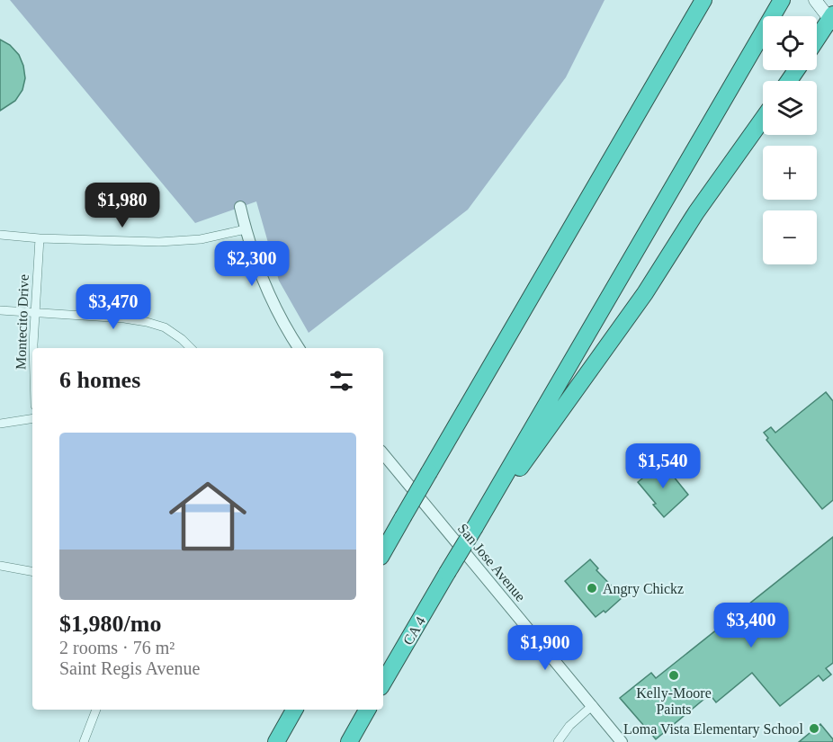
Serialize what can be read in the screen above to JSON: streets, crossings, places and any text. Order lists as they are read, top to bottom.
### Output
{
  "streets": {
    "highway": ["CA 4"],
    "street": ["Montecito Drive", "San Jose Avenue"]
  },
  "places": ["Angry Chickz", "Kelly-Moore Paints", "Loma Vista Elementary School"],
  "page": {
    "map_buttons": ["+", "−"],
    "price": [
      "$1,980",
      "$2,300",
      "$3,470",
      "$1,540",
      "$3,400",
      "$1,900"
    ],
    "heading": "6 homes",
    "list": [
      {
        "name": "$1,980/mo",
        "note": "2 rooms · 76 m² · Saint Regis Avenue"
      }
    ]
  }
}
